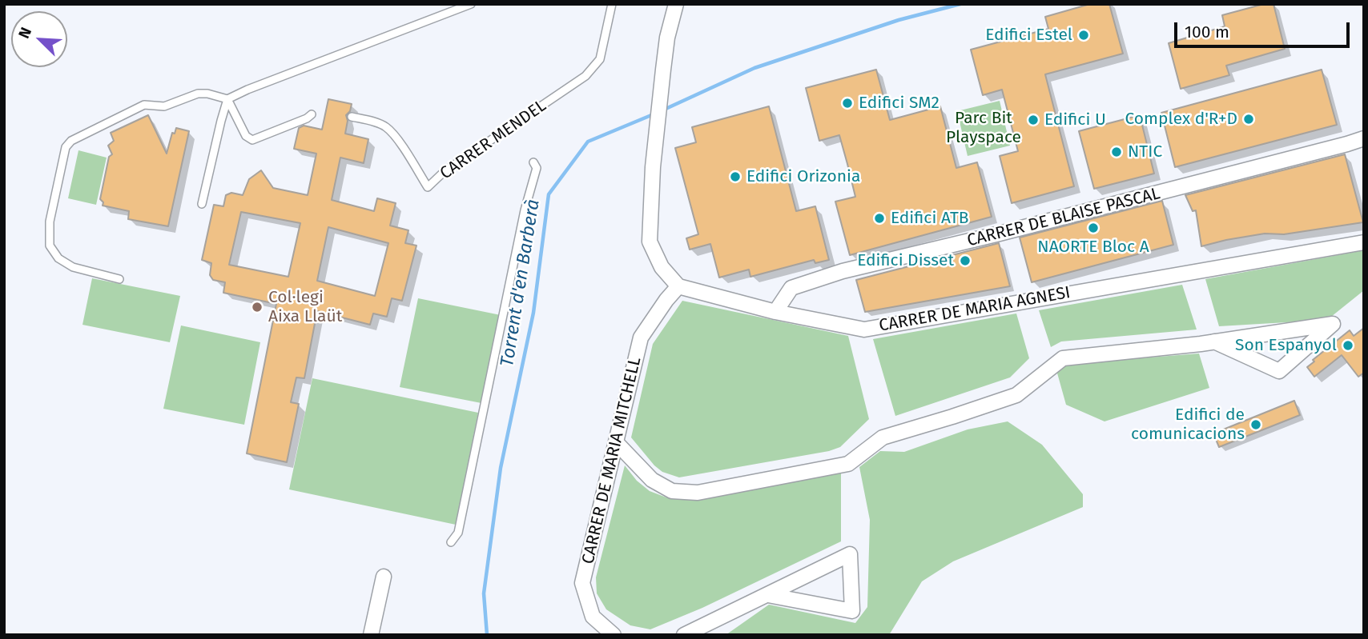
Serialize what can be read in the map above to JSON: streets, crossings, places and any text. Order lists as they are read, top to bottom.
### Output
{
  "streets": {
    "street": ["CARRER DE BLAISE PASCAL", "CARRER DE MARIA AGNESI", "CARRER DE MARIA MITCHELL"],
    "lane": ["CARRER MENDEL"]
  },
  "crossings": [
    ["CARRER DE BLAISE PASCAL", "CARRER DE MARIA AGNESI"],
    ["CARRER DE MARIA AGNESI", "CARRER DE MARIA MITCHELL"]
  ],
  "water": ["Torrent d'en Barberà"],
  "parks": ["Parc Bit Playspace"],
  "places": [
    "Edifici Estel",
    "Edifici SM2",
    "Complex d'R+D",
    "Edifici U",
    "NTIC",
    "Edifici Orizonia",
    "Edifici ATB",
    "NAORTE Bloc A",
    "Edifici Disset",
    "Col·legi Aixa Llaüt",
    "Son Espanyol",
    "Edifici de comunicacions"
  ],
  "scale_bar": "100 m",
  "north": "top left"
}
